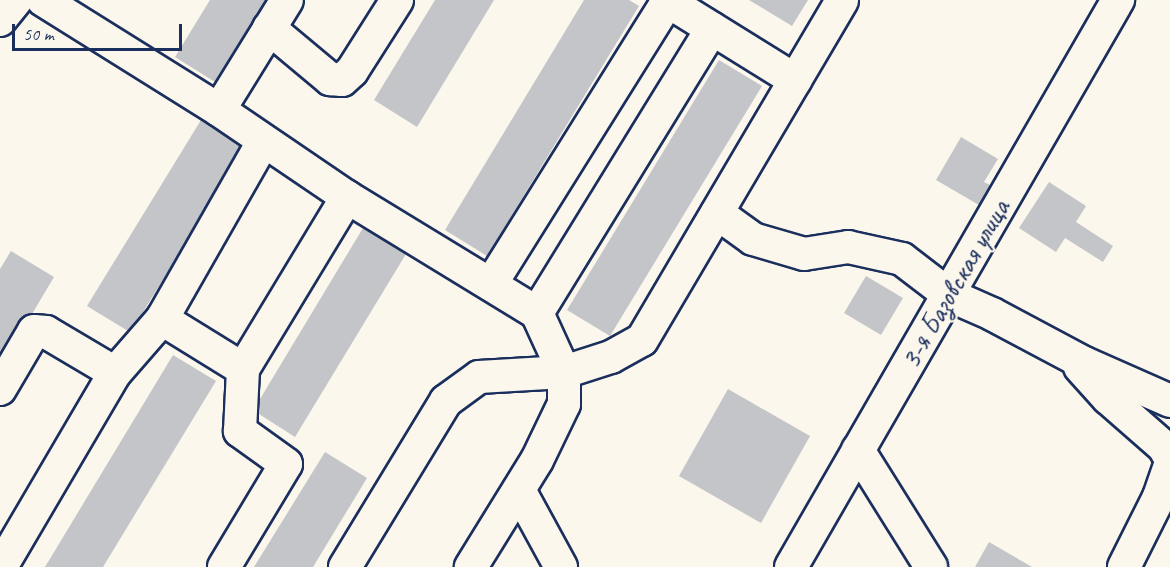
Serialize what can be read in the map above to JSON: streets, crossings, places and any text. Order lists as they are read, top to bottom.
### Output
{
  "streets": {
    "street": ["3-я Базовская улица"]
  },
  "scale_bar": "50 m"
}
